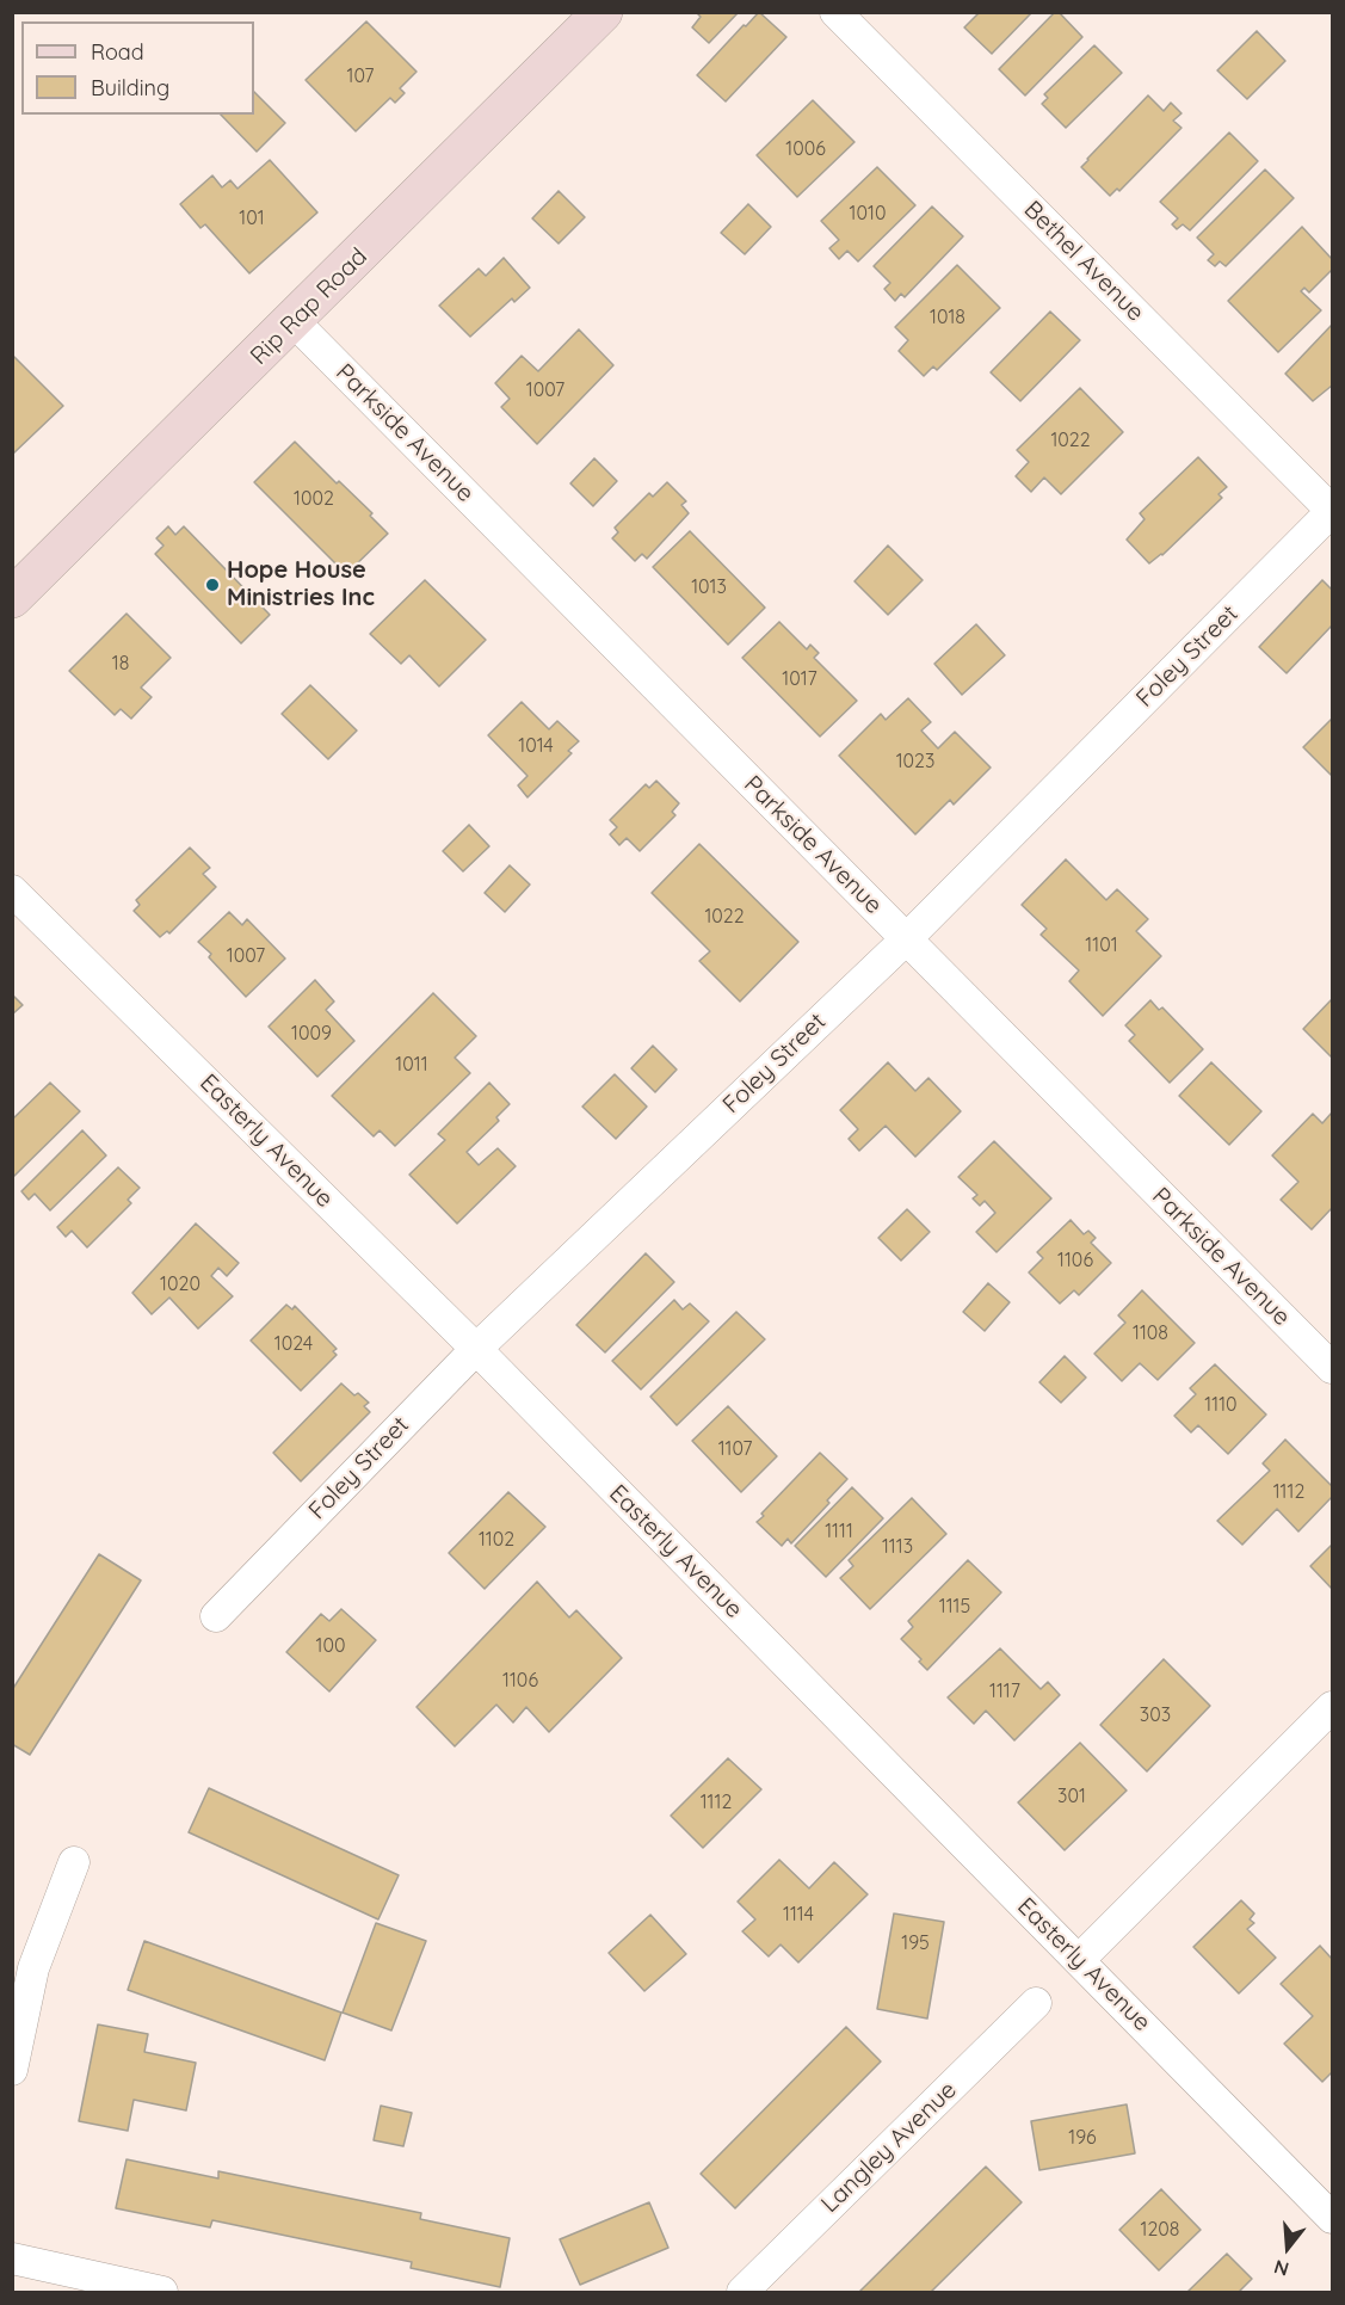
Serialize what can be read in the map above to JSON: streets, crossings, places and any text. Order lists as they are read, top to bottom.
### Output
{
  "streets": {
    "main road": ["Rip Rap Road"],
    "street": [
      "Bethel Avenue",
      "Parkside Avenue",
      "Foley Street",
      "Easterly Avenue",
      "Langley Avenue"
    ]
  },
  "crossings": [
    ["Bethel Avenue", "Foley Street"],
    ["Rip Rap Road", "Parkside Avenue"],
    ["Parkside Avenue", "Foley Street"],
    ["Foley Street", "Easterly Avenue"]
  ],
  "places": ["Hope House Ministries Inc"],
  "house_numbers": [
    "107",
    "1006",
    "1010",
    "101",
    "1018",
    "1007",
    "1022",
    "1002",
    "1013",
    "18",
    "1017",
    "1014",
    "1023",
    "1022",
    "1101",
    "1007",
    "1009",
    "1011",
    "1106",
    "1020",
    "1108",
    "1024",
    "1110",
    "1107",
    "1112",
    "1111",
    "1102",
    "1113",
    "1115",
    "100",
    "1106",
    "1117",
    "303",
    "301",
    "1112",
    "1114",
    "195",
    "196",
    "1208"
  ],
  "legend": ["Road", "Building"],
  "north": "bottom"
}
